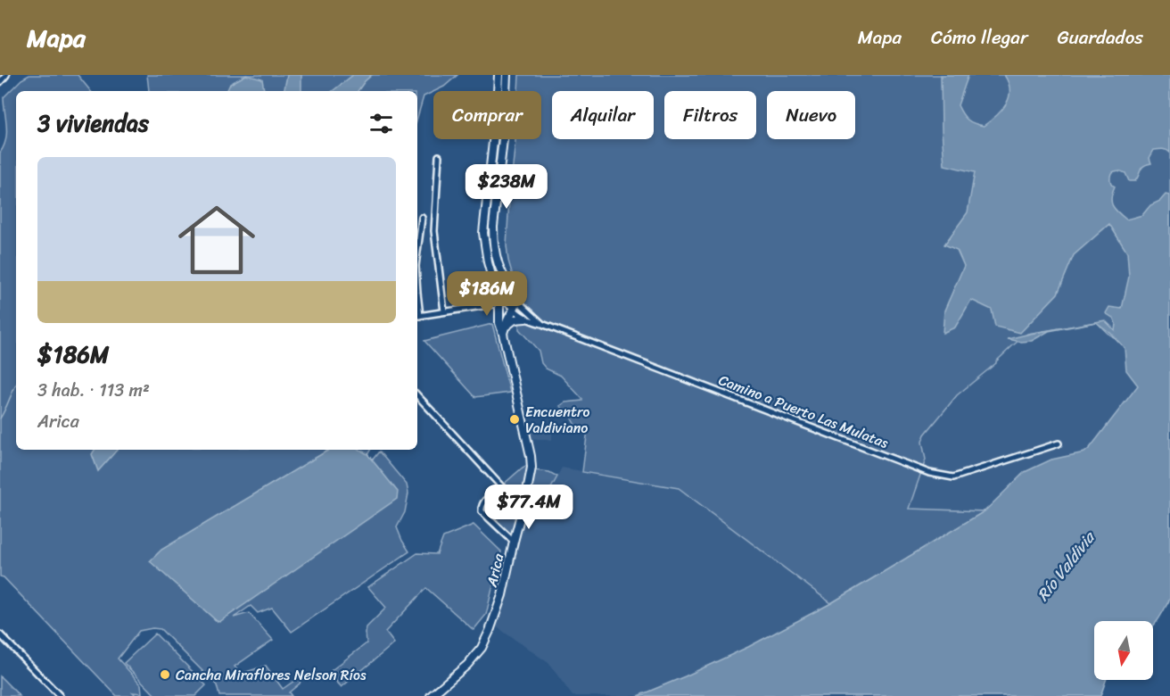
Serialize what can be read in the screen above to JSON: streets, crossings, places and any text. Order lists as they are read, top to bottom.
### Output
{
  "streets": {
    "main road": ["Arica"],
    "street": ["Camino a Puerto Las Mulatas"]
  },
  "crossings": [
    ["Camino a Puerto Las Mulatas", "Arica"]
  ],
  "water": ["Río Valdivia"],
  "places": ["Encuentro Valdiviano", "Cancha Miraflores Nelson Ríos"],
  "north": "bottom",
  "page": {
    "header": "Mapa",
    "nav": ["Mapa", "Cómo llegar", "Guardados"],
    "chip": [
      "Comprar",
      "Alquilar",
      "Filtros",
      "Nuevo"
    ],
    "heading": "3 viviendas",
    "list": [
      {
        "name": "$186M",
        "note": "3 hab. · 113 m² · Arica"
      }
    ],
    "price": ["$238M", "$186M", "$77.4M"]
  }
}
